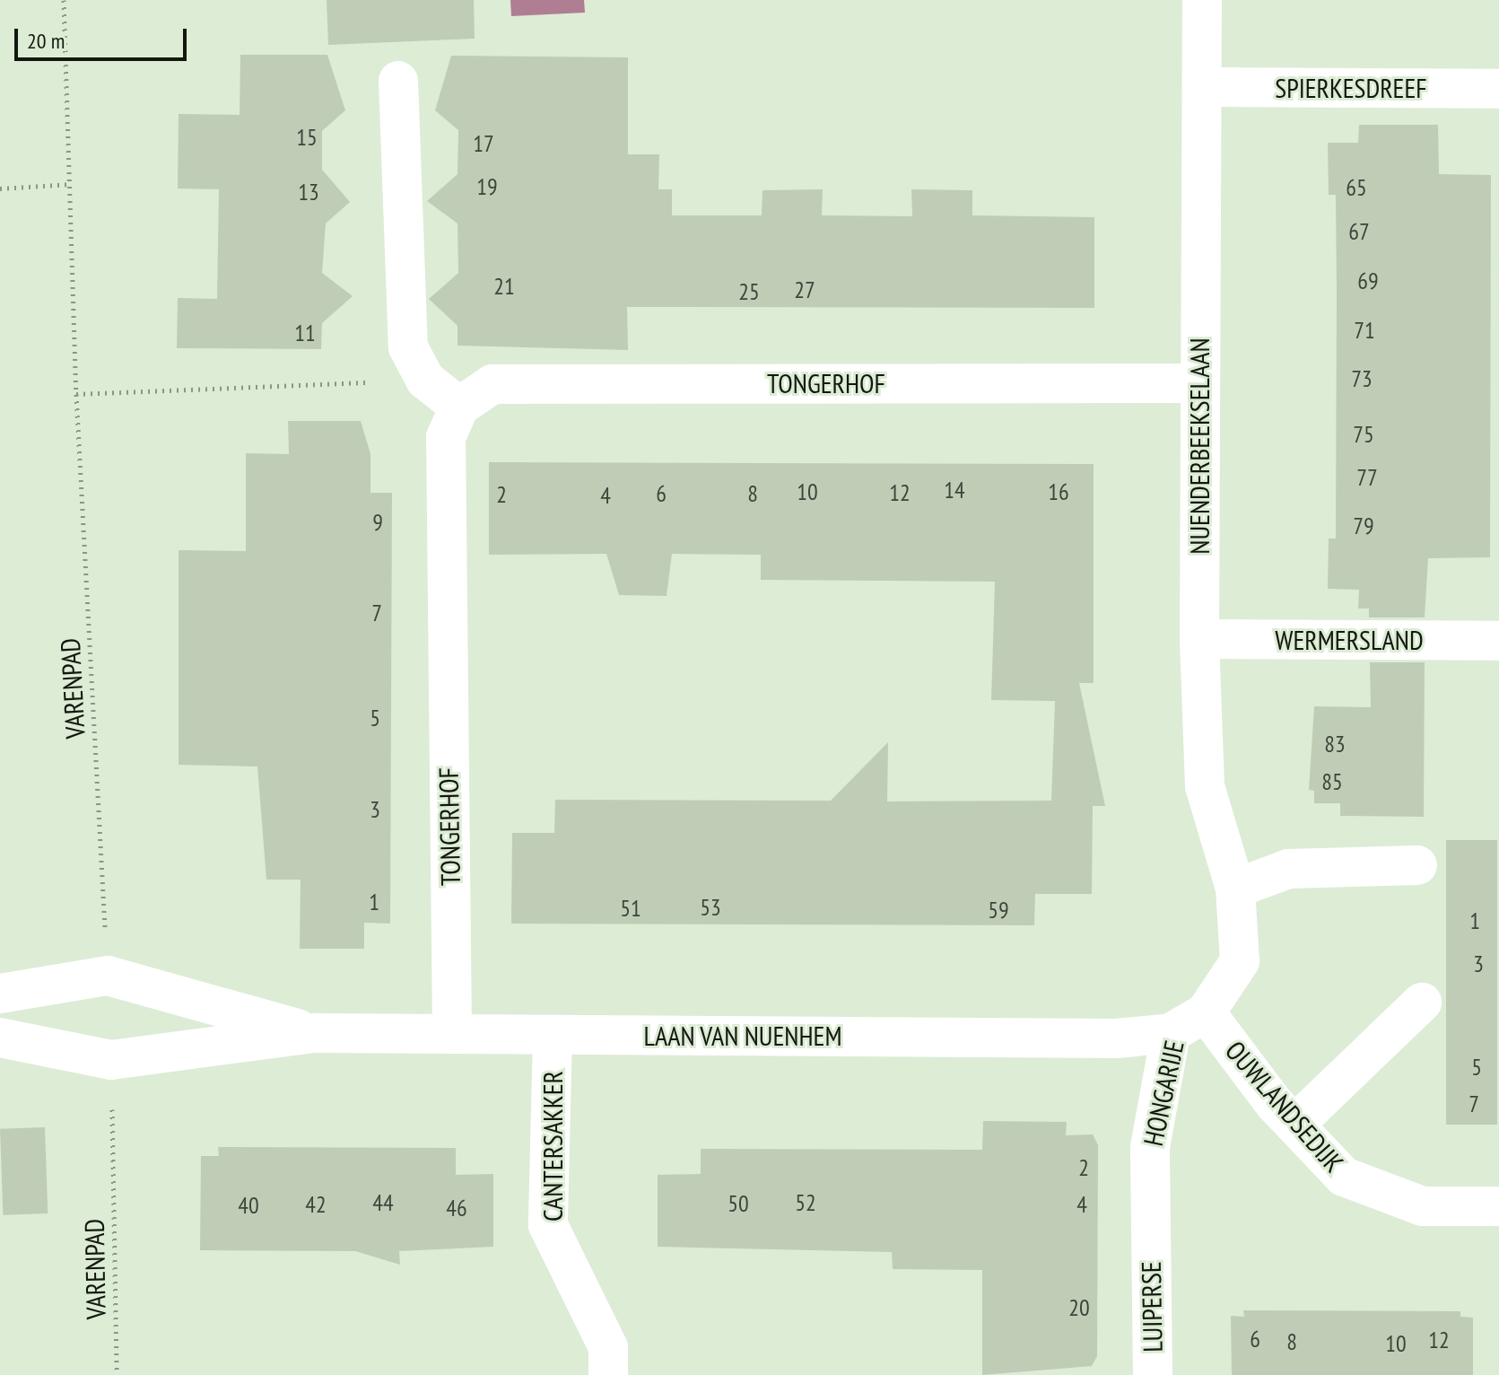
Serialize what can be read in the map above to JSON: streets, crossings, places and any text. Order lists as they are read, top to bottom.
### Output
{
  "streets": {
    "street": [
      "SPIERKESDREEF",
      "TONGERHOF",
      "NUENDERBEEKSELAAN",
      "WERMERSLAND",
      "LAAN VAN NUENHEM",
      "HONGARIJE",
      "OUWLANDSEDIJK",
      "CANTERSAKKER",
      "LUIPERSE"
    ],
    "path": ["VARENPAD"]
  },
  "crossings": [
    ["SPIERKESDREEF", "NUENDERBEEKSELAAN"],
    ["TONGERHOF", "NUENDERBEEKSELAAN"],
    ["TONGERHOF", "LAAN VAN NUENHEM"],
    ["NUENDERBEEKSELAAN", "WERMERSLAND"],
    ["NUENDERBEEKSELAAN", "HONGARIJE"],
    ["VARENPAD", "LAAN VAN NUENHEM"],
    ["LAAN VAN NUENHEM", "HONGARIJE"],
    ["LAAN VAN NUENHEM", "CANTERSAKKER"],
    ["HONGARIJE", "OUWLANDSEDIJK"],
    ["HONGARIJE", "LUIPERSE"]
  ],
  "house_numbers": [
    "15",
    "17",
    "19",
    "65",
    "13",
    "67",
    "69",
    "21",
    "27",
    "25",
    "71",
    "11",
    "73",
    "75",
    "77",
    "14",
    "10",
    "16",
    "12",
    "6",
    "8",
    "2",
    "4",
    "9",
    "79",
    "7",
    "5",
    "83",
    "85",
    "3",
    "1",
    "53",
    "51",
    "59",
    "1",
    "3",
    "5",
    "7",
    "2",
    "44",
    "52",
    "50",
    "42",
    "4",
    "40",
    "46",
    "20",
    "6",
    "12",
    "8",
    "10"
  ],
  "scale_bar": "20 m"
}
